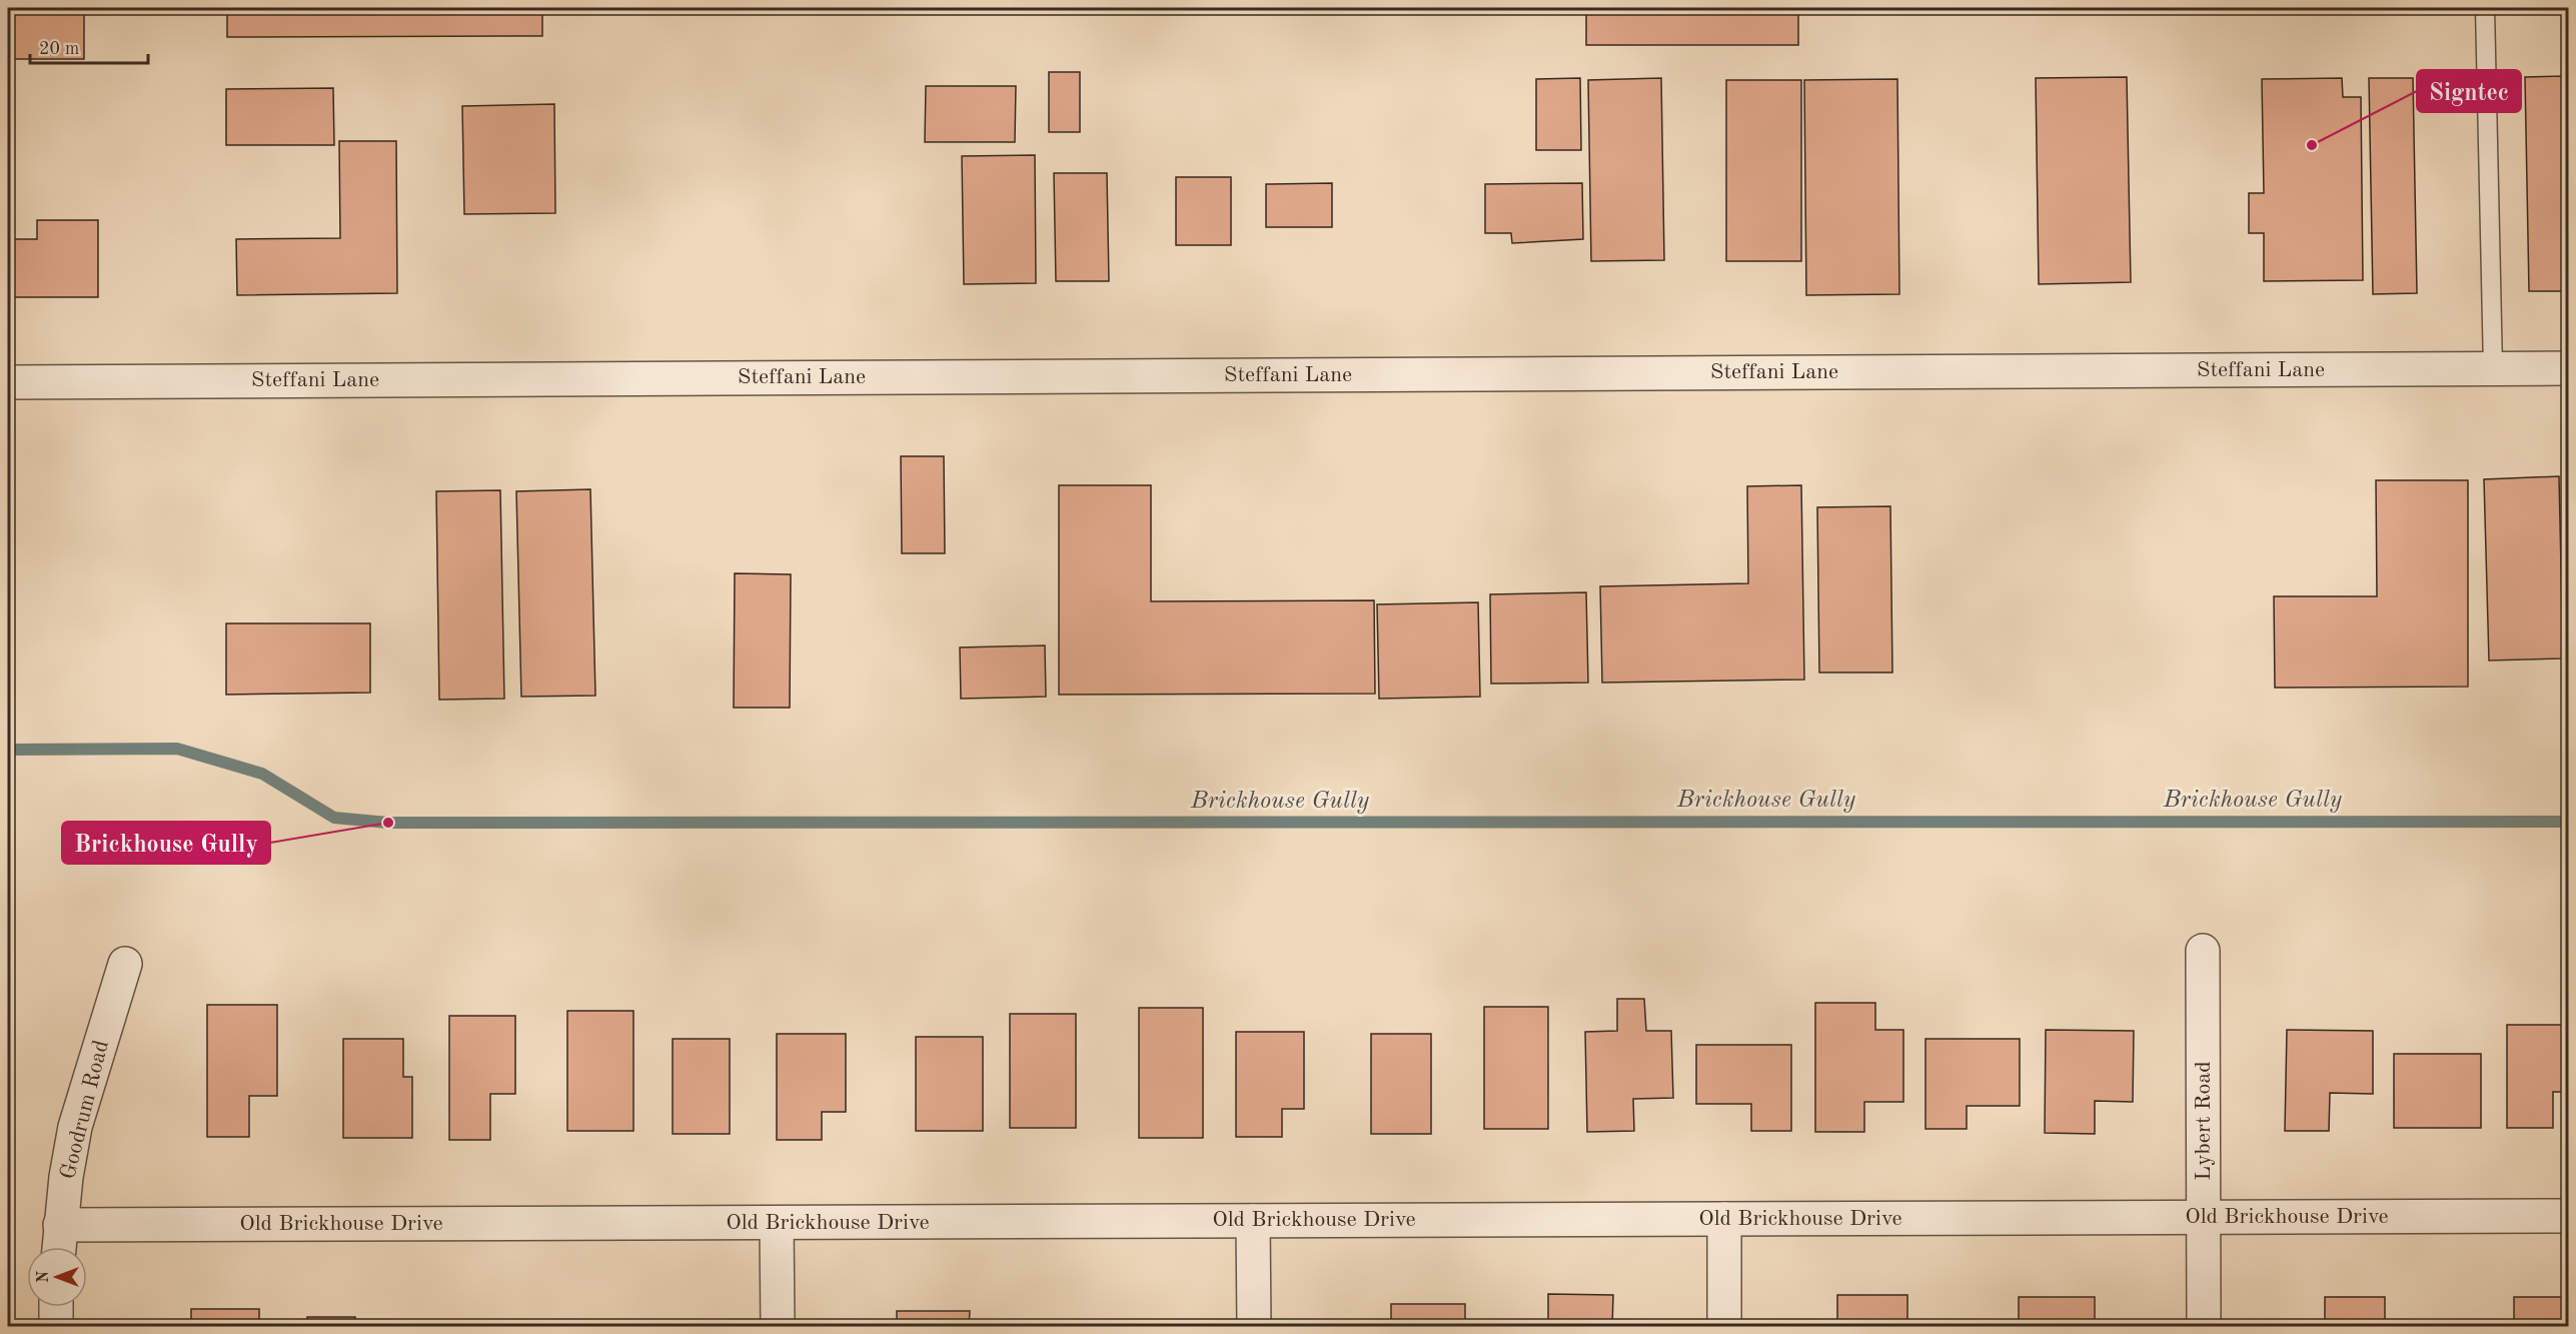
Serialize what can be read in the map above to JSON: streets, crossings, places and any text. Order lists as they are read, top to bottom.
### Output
{
  "streets": {
    "street": [
      "Steffani Lane",
      "Goodrum Road",
      "Lybert Road",
      "Old Brickhouse Drive"
    ]
  },
  "crossings": [
    ["Goodrum Road", "Old Brickhouse Drive"],
    ["Lybert Road", "Old Brickhouse Drive"]
  ],
  "water": ["Brickhouse Gully"],
  "places": ["Signtec", "Brickhouse Gully"],
  "scale_bar": "20 m",
  "north": "left"
}
